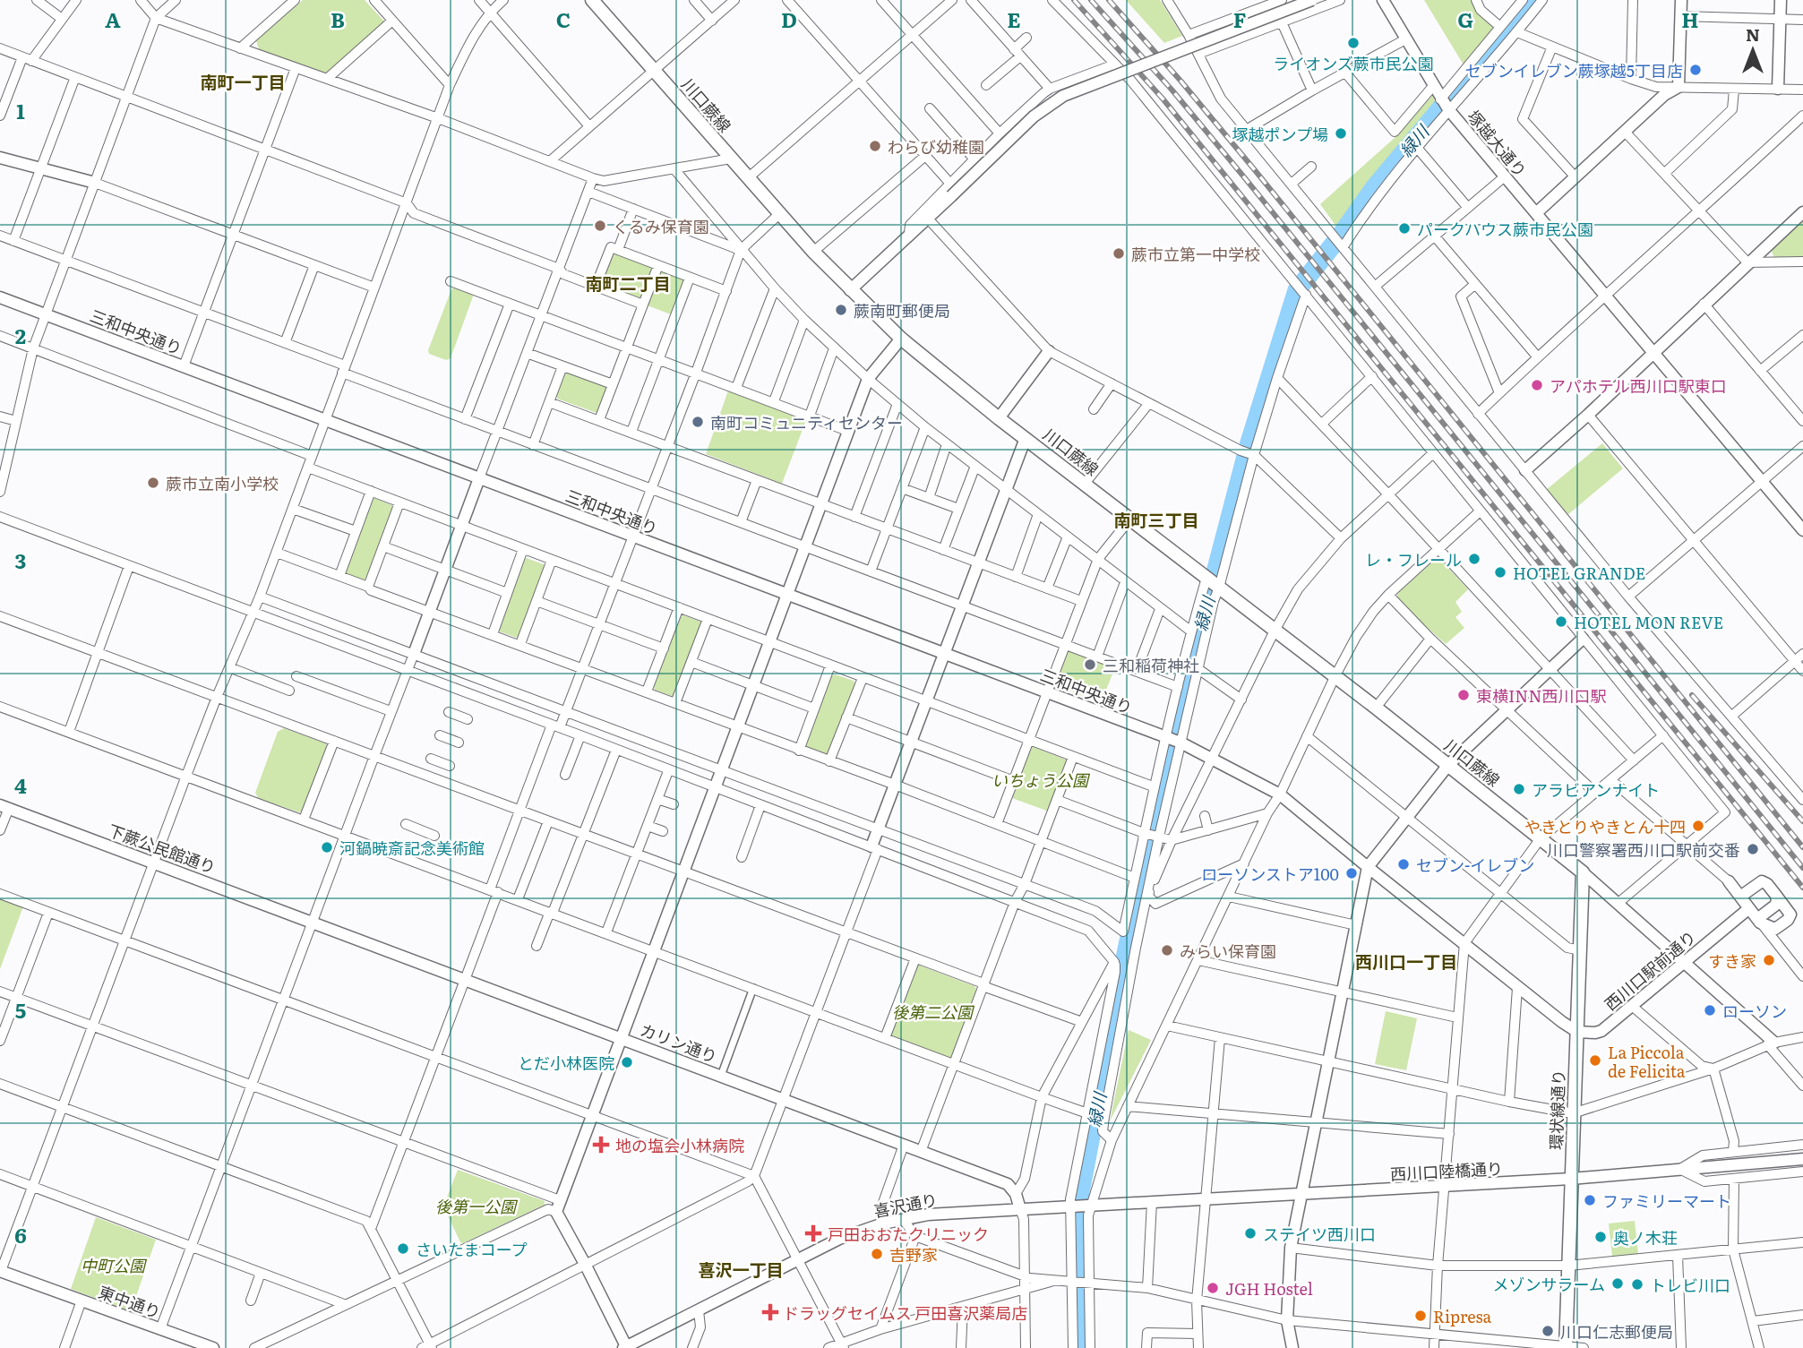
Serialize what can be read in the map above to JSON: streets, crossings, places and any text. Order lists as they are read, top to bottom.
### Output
{
  "streets": {
    "main road": ["川口蕨線", "環状線通り"],
    "street": [
      "塚越大通り",
      "三和中央通り",
      "下蕨公民館通り",
      "西川口駅前通り",
      "カリン通り",
      "西川口陸橋通り",
      "喜沢通り",
      "東中通り"
    ]
  },
  "crossings": [
    ["川口蕨線", "環状線通り"],
    ["下蕨公民館通り", "カリン通り"],
    ["西川口駅前通り", "環状線通り"],
    ["環状線通り", "西川口陸橋通り"],
    ["西川口陸橋通り", "喜沢通り"]
  ],
  "districts": [
    "南町一丁目",
    "南町二丁目",
    "南町三丁目",
    "西川口一丁目",
    "喜沢一丁目"
  ],
  "water": ["緑川"],
  "parks": [
    "いちょう公園",
    "後第二公園",
    "後第一公園",
    "中町公園"
  ],
  "places": {
    "other": [
      "ライオンズ蕨市民公園",
      "セブンイレブン蕨塚越5丁目店",
      "塚越ポンプ場",
      "わらび幼稚園",
      "くるみ保育園",
      "パークハウス蕨市民公園",
      "蕨市立第一中学校",
      "蕨南町郵便局",
      "アパホテル西川口駅東口",
      "南町コミュニティセンター",
      "蕨市立南小学校",
      "レ・フレール",
      "HOTEL GRANDE",
      "HOTEL MON REVE",
      "三和稲荷神社",
      "東横INN西川口駅",
      "アラビアンナイト",
      "やきとりやきとん十四",
      "河鍋暁斎記念美術館",
      "川口警察署西川口駅前交番",
      "セブン-イレブン",
      "ローソンストア100",
      "みらい保育園",
      "すき家",
      "ローソン",
      "La Piccola de Felicita",
      "とだ小林医院",
      "ファミリーマート",
      "ステイツ西川口",
      "奥ノ木荘",
      "さいたまコープ",
      "吉野家",
      "メゾンサラーム",
      "トレビ川口",
      "JGH Hostel",
      "Ripresa",
      "川口仁志郵便局"
    ],
    "health": ["地の塩会小林病院", "戸田おおたクリニック", "ドラッグセイムス 戸田喜沢薬局店"]
  },
  "north": "top",
  "grid": {
    "columns": [
      "A",
      "B",
      "C",
      "D",
      "E",
      "F",
      "G",
      "H"
    ],
    "rows": [
      "1",
      "2",
      "3",
      "4",
      "5",
      "6"
    ]
  }
}
